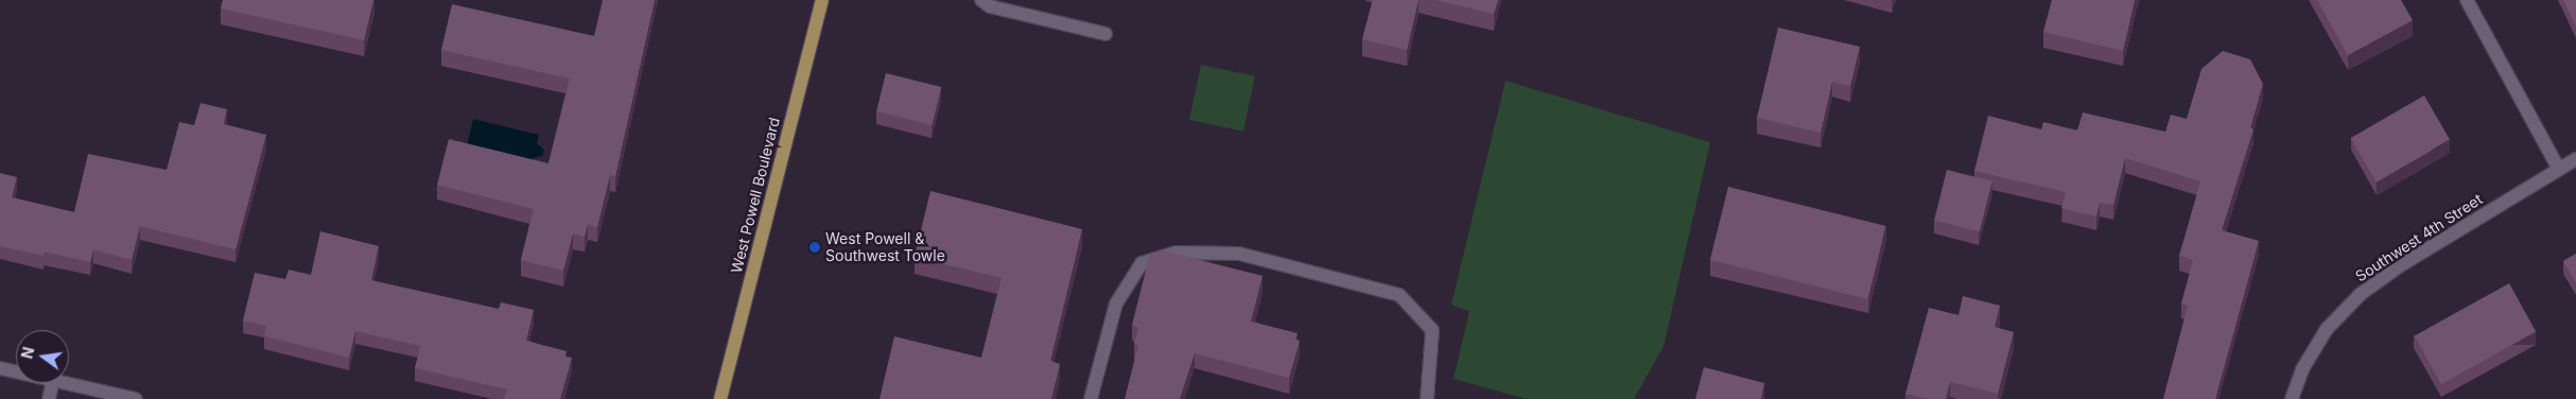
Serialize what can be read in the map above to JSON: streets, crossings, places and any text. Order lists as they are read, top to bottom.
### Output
{
  "streets": {
    "main road": ["West Powell Boulevard"],
    "street": ["Southwest 4th Street"]
  },
  "places": ["West Powell & Southwest Towle"],
  "north": "left"
}
